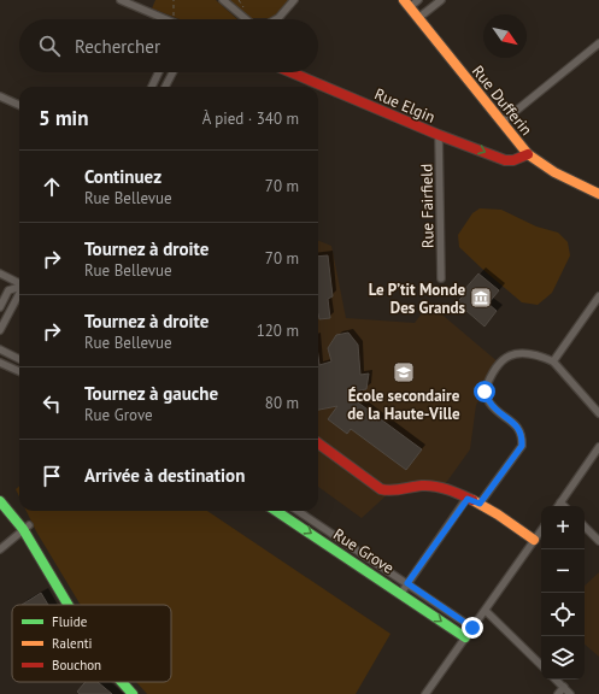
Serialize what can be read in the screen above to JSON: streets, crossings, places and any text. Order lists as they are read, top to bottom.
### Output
{
  "streets": {
    "street": [
      "Rue Dufferin",
      "Rue Elgin",
      "Rue Fairfield",
      "Rue Grove"
    ]
  },
  "crossings": [
    ["Rue Dufferin", "Rue Elgin"],
    ["Rue Elgin", "Rue Fairfield"]
  ],
  "one_way": ["Rue Elgin"],
  "places": {
    "museum": ["Le P’tit Monde Des Grands"],
    "school or university": ["École secondaire de la Haute-Ville"]
  },
  "legend": ["Fluide", "Ralenti", "Bouchon"],
  "north": "bottom right",
  "page": {
    "search": "Rechercher",
    "heading": ["5 min", "À pied · 340 m"],
    "list": [
      ["Continuez", "Rue Bellevue", "70 m"],
      ["Tournez à droite", "Rue Bellevue", "70 m"],
      ["Tournez à droite", "Rue Bellevue", "120 m"],
      ["Tournez à gauche", "Rue Grove", "80 m"],
      "Arrivée à destination"
    ],
    "map_buttons": ["+", "−"]
  }
}
